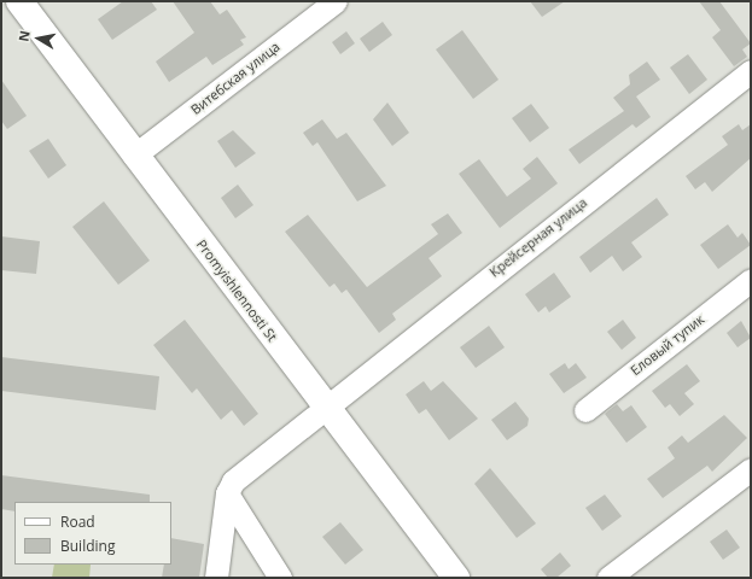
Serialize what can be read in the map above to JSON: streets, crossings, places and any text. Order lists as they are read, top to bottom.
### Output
{
  "streets": {
    "main road": ["Promyishlennosti St"],
    "street": ["Витебская улица", "Крейсерная улица", "Еловый тупик"]
  },
  "crossings": [
    ["Витебская улица", "Promyishlennosti St"],
    ["Крейсерная улица", "Promyishlennosti St"]
  ],
  "legend": ["Road", "Building"],
  "north": "left"
}
